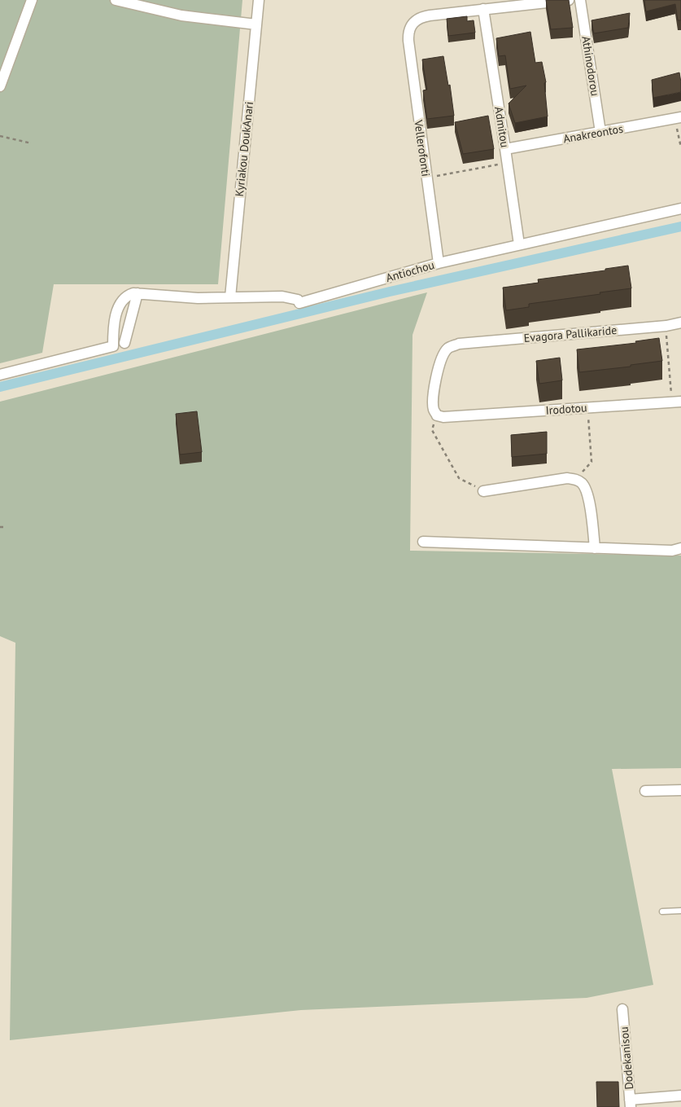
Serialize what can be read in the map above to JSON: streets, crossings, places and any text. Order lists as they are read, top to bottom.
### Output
{
  "streets": {
    "street": [
      "Athinodorou",
      "Admitou",
      "Anakreontos",
      "Vellerofonti",
      "Kyriakou DoukAnari",
      "Antiochou",
      "Evagora Pallikaride",
      "Irodotou",
      "Dodekanisou"
    ]
  },
  "crossings": [
    ["Athinodorou", "Anakreontos"],
    ["Admitou", "Anakreontos"],
    ["Admitou", "Vellerofonti"],
    ["Admitou", "Antiochou"],
    ["Vellerofonti", "Antiochou"],
    ["Kyriakou DoukAnari", "Antiochou"],
    ["Evagora Pallikaride", "Irodotou"]
  ]
}
